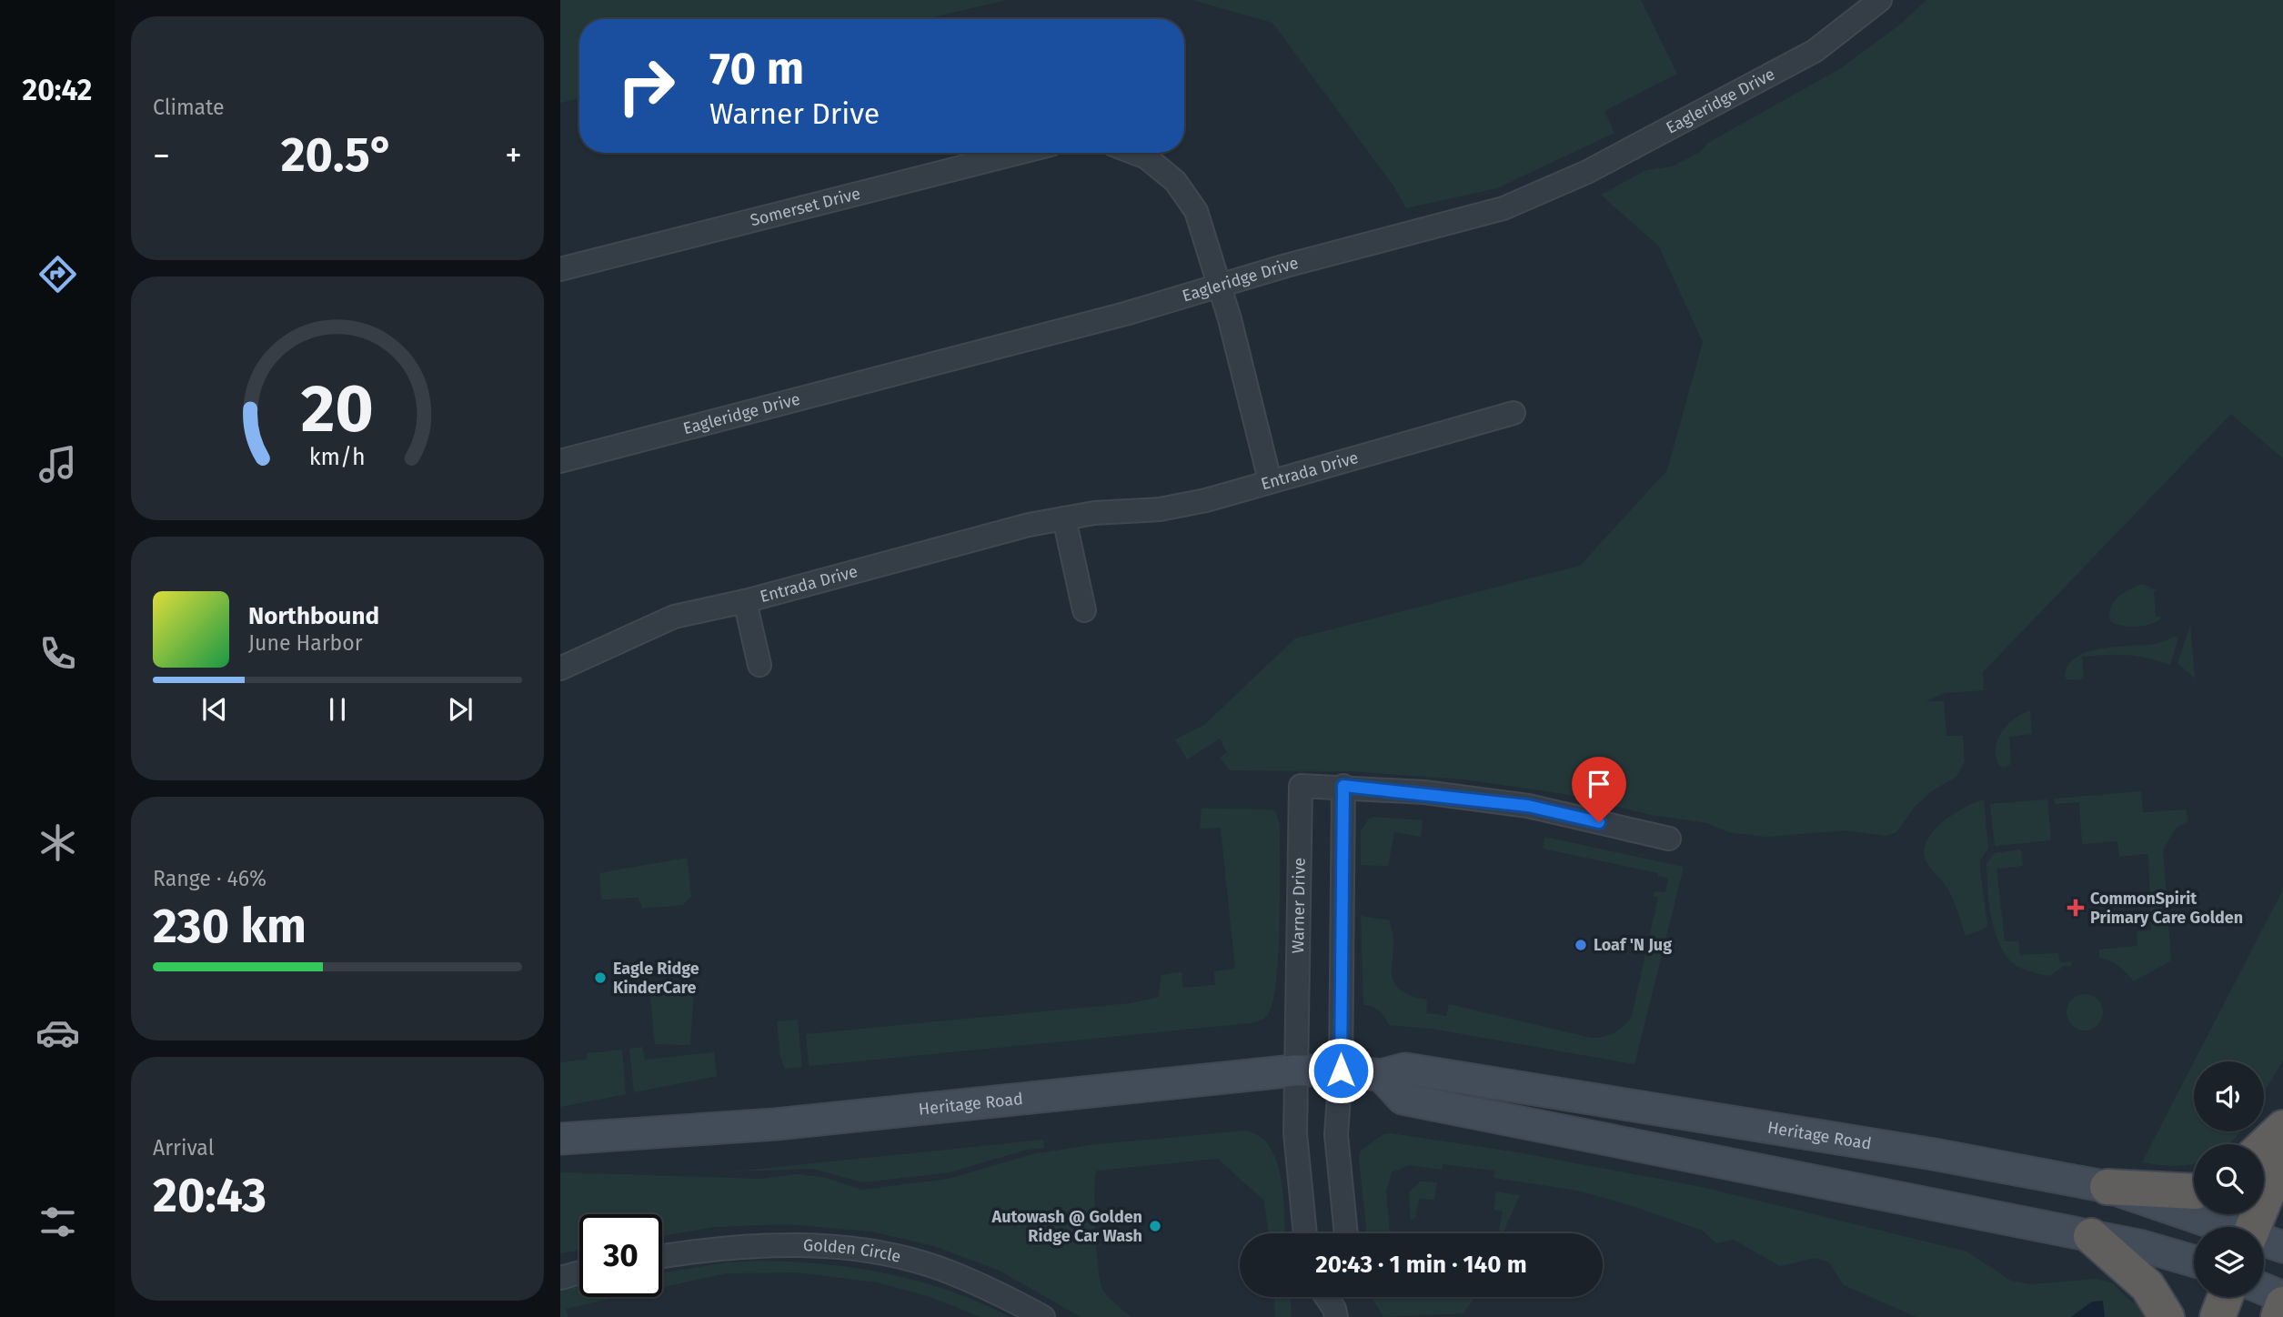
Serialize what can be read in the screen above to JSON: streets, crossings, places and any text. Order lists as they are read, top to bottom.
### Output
{
  "streets": {
    "main road": ["Heritage Road"],
    "street": [
      "Eagleridge Drive",
      "Somerset Drive",
      "Entrada Drive",
      "Warner Drive",
      "Golden Circle"
    ]
  },
  "crossings": [
    ["Warner Drive", "Heritage Road"]
  ],
  "places": {
    "health": ["CommonSpirit Primary Care Golden"],
    "other": ["Loaf 'N Jug", "Eagle Ridge KinderCare", "Autowash @ Golden Ridge Car Wash"]
  },
  "page": {
    "tabs": "20:42",
    "tile": [
      "Climate",
      ["Range · 46%", "230 km"],
      ["Arrival", "20:43"]
    ],
    "turn": ["70 m", "Warner Drive"],
    "heat": ["−", "20.5°", "+"],
    "song": ["Northbound", "June Harbor"],
    "limit": "30",
    "trip": "20:43 · 1 min · 140 m",
    "gauge": ["20", "km/h"]
  }
}
